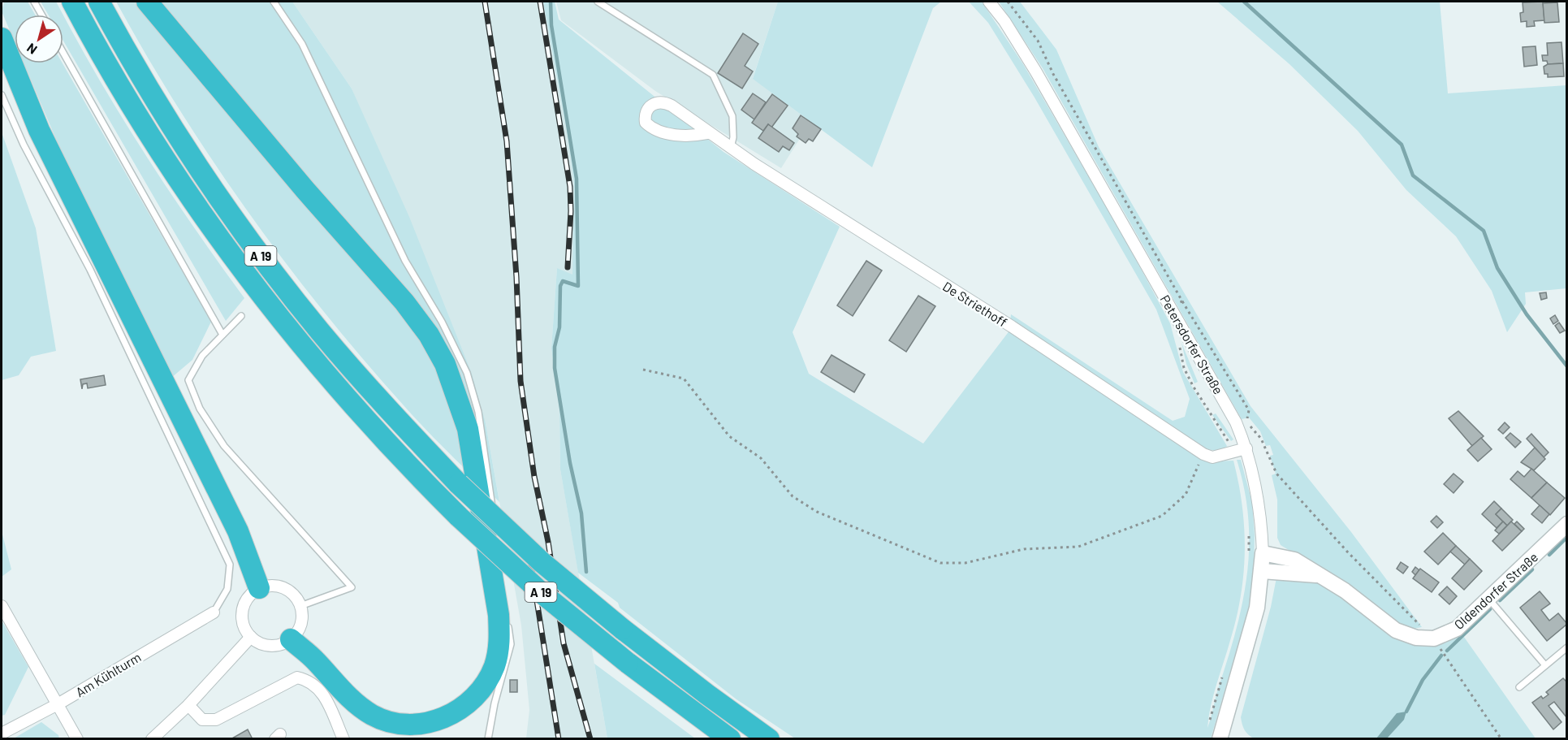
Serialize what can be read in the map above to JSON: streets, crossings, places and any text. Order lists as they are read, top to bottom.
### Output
{
  "streets": {
    "highway": ["A 19"],
    "street": [
      "De Striethoff",
      "Petersdorfer Straße",
      "Oldendorfer Straße",
      "Am Kühlturm"
    ]
  },
  "north": "bottom left"
}
